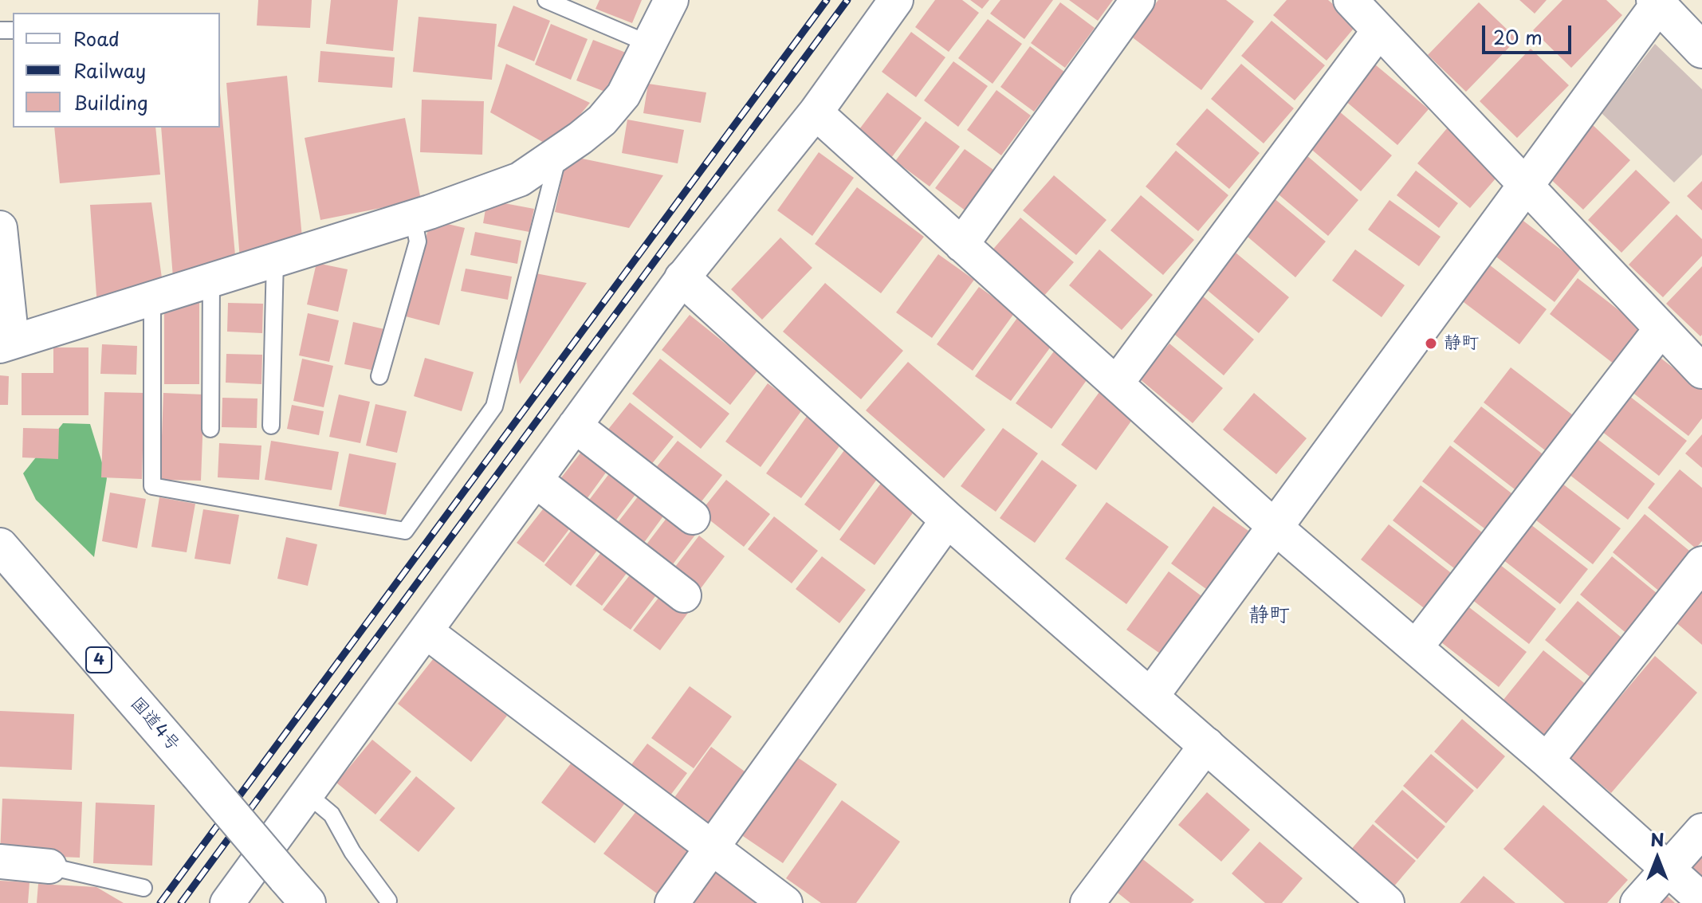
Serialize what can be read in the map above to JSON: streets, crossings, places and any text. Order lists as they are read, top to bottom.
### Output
{
  "streets": {
    "main road": ["4", "国道4号"]
  },
  "districts": ["静町"],
  "places": ["静町"],
  "legend": ["Road", "Railway", "Building"],
  "scale_bar": "20 m",
  "north": "top"
}
